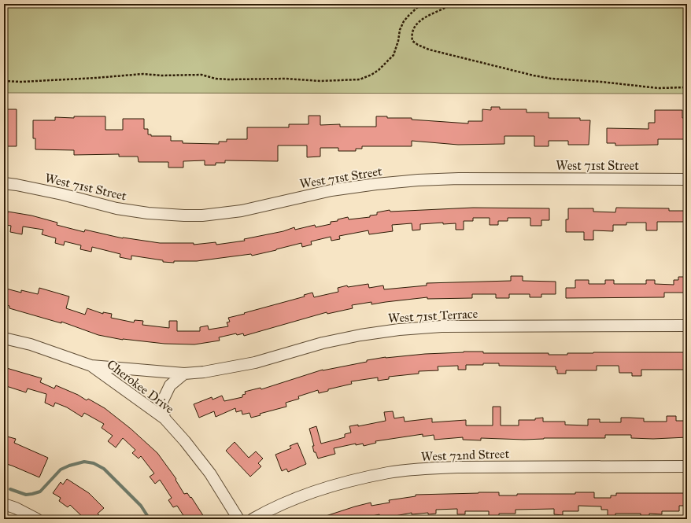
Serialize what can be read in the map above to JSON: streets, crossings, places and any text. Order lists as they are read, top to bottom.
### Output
{
  "streets": {
    "street": [
      "West 71st Street",
      "West 71st Terrace",
      "Cherokee Drive",
      "West 72nd Street"
    ]
  },
  "crossings": [
    ["West 71st Terrace", "Cherokee Drive"]
  ]
}
